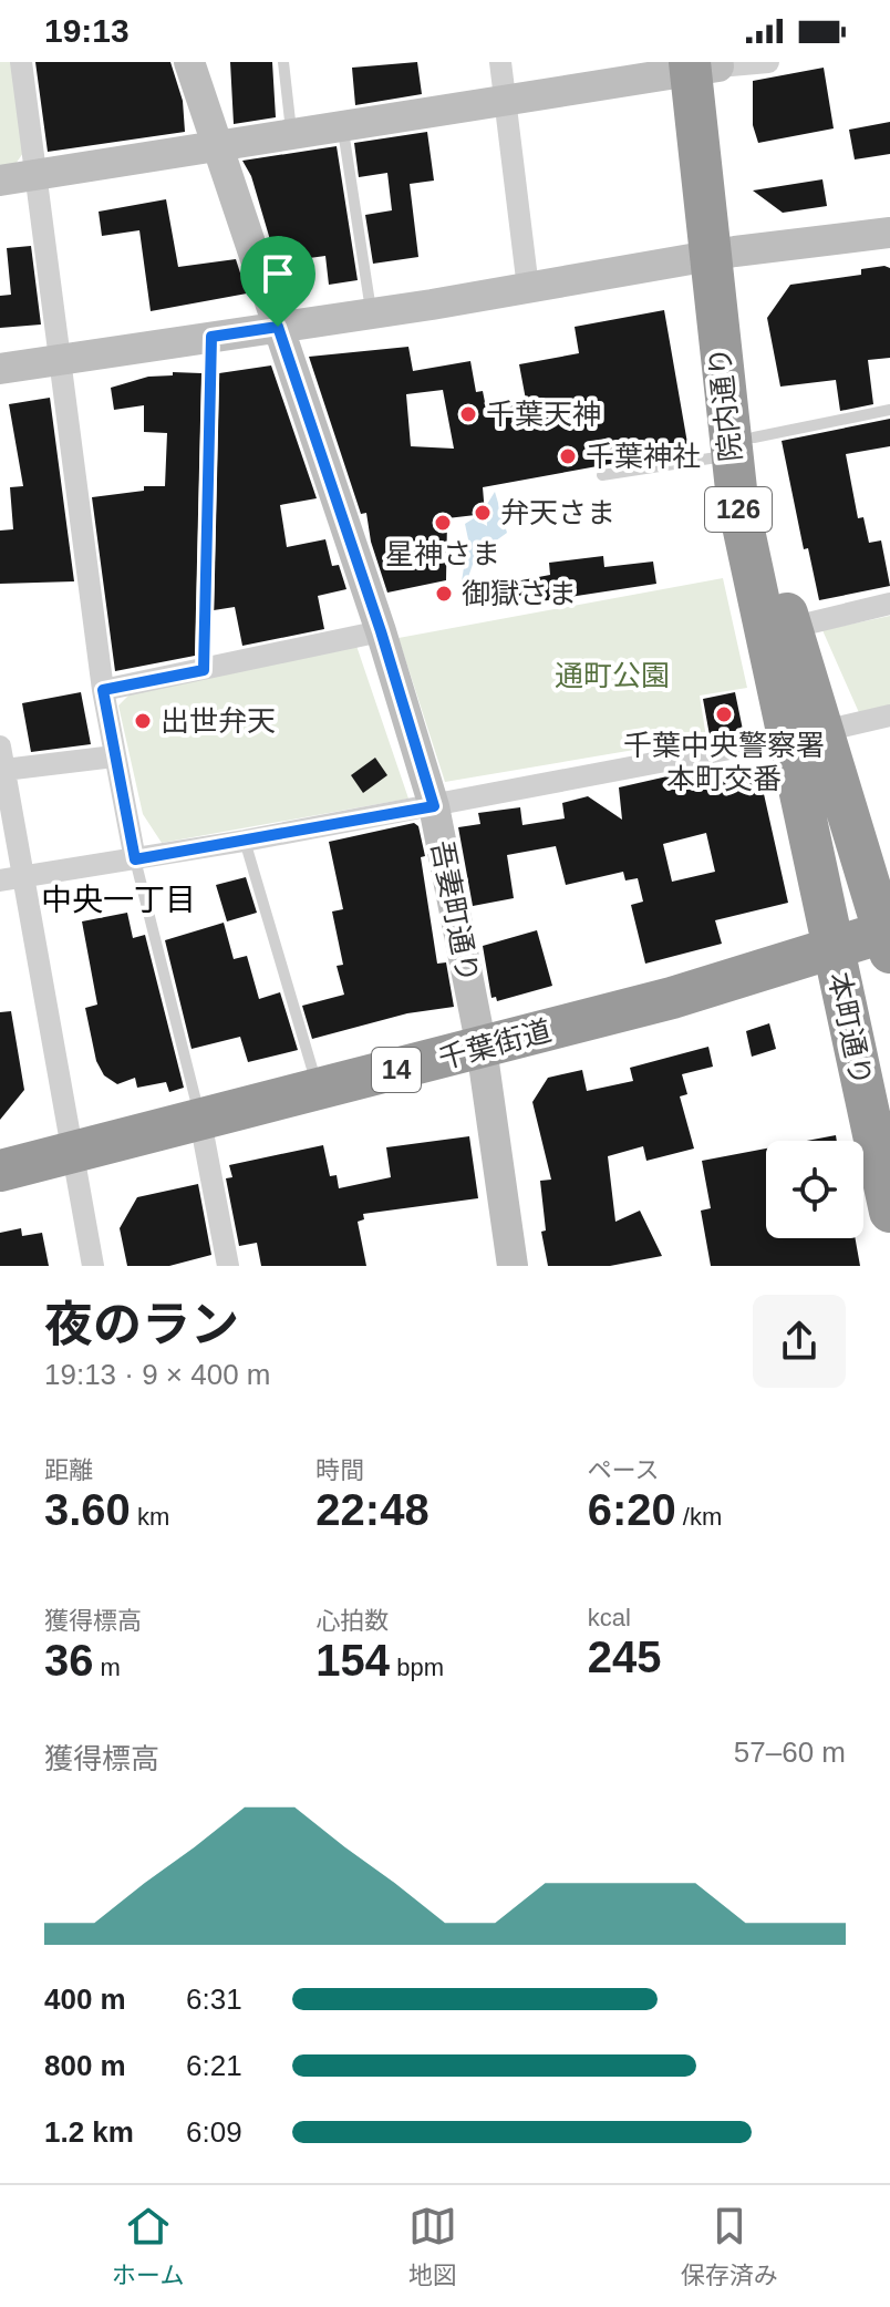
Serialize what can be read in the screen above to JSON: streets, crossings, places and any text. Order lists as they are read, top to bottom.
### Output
{
  "streets": {
    "highway": [
      "院内通り",
      "126",
      "本町通り",
      "千葉街道",
      "14"
    ],
    "street": ["吾妻町通り"]
  },
  "crossings": [
    ["院内通り", "本町通り"],
    ["院内通り", "千葉街道"],
    ["吾妻町通り", "千葉街道"],
    ["本町通り", "千葉街道"]
  ],
  "districts": ["中央一丁目"],
  "parks": ["通町公園"],
  "places": [
    "千葉天神",
    "千葉神社",
    "弁天さま",
    "星神さま",
    "御獄さま",
    "千葉中央警察署 本町交番",
    "出世弁天"
  ],
  "page": {
    "status": "19:13",
    "heading": ["夜のラン", "19:13 · 9 × 400 m"],
    "stats": [
      ["距離", "3.60 km"],
      ["時間", "22:48"],
      ["ペース", "6:20 /km"],
      ["獲得標高", "36 m"],
      ["心拍数", "154 bpm"],
      ["kcal", "245"]
    ],
    "chart": ["獲得標高", "57–60 m"],
    "list": [
      {
        "name": "400 m",
        "note": "6:31"
      },
      {
        "name": "800 m",
        "note": "6:21"
      },
      {
        "name": "1.2 km",
        "note": "6:09"
      }
    ],
    "tabs": ["ホーム", "地図", "保存済み"]
  }
}
